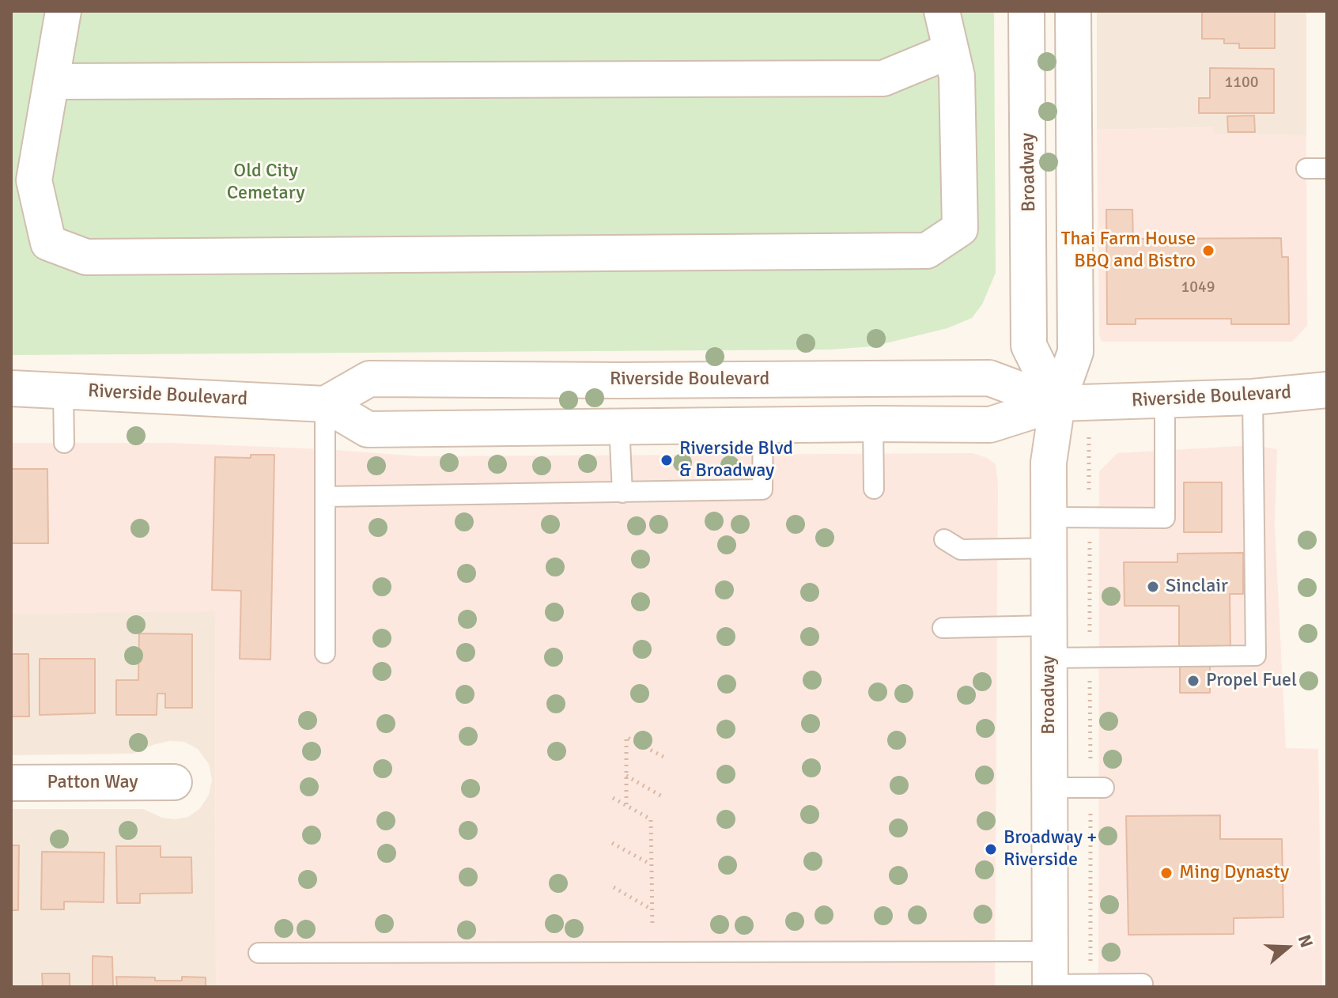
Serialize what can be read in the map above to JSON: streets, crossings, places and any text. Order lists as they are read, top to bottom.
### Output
{
  "streets": {
    "street": ["Broadway", "Riverside Boulevard", "Patton Way"]
  },
  "crossings": [
    ["Broadway", "Riverside Boulevard"]
  ],
  "parks": ["Old City Cemetary"],
  "places": [
    "Thai Farm House BBQ and Bistro",
    "Riverside Blvd & Broadway",
    "Sinclair",
    "Propel Fuel",
    "Broadway + Riverside",
    "Ming Dynasty"
  ],
  "house_numbers": ["1100", "1049"],
  "north": "right"
}
